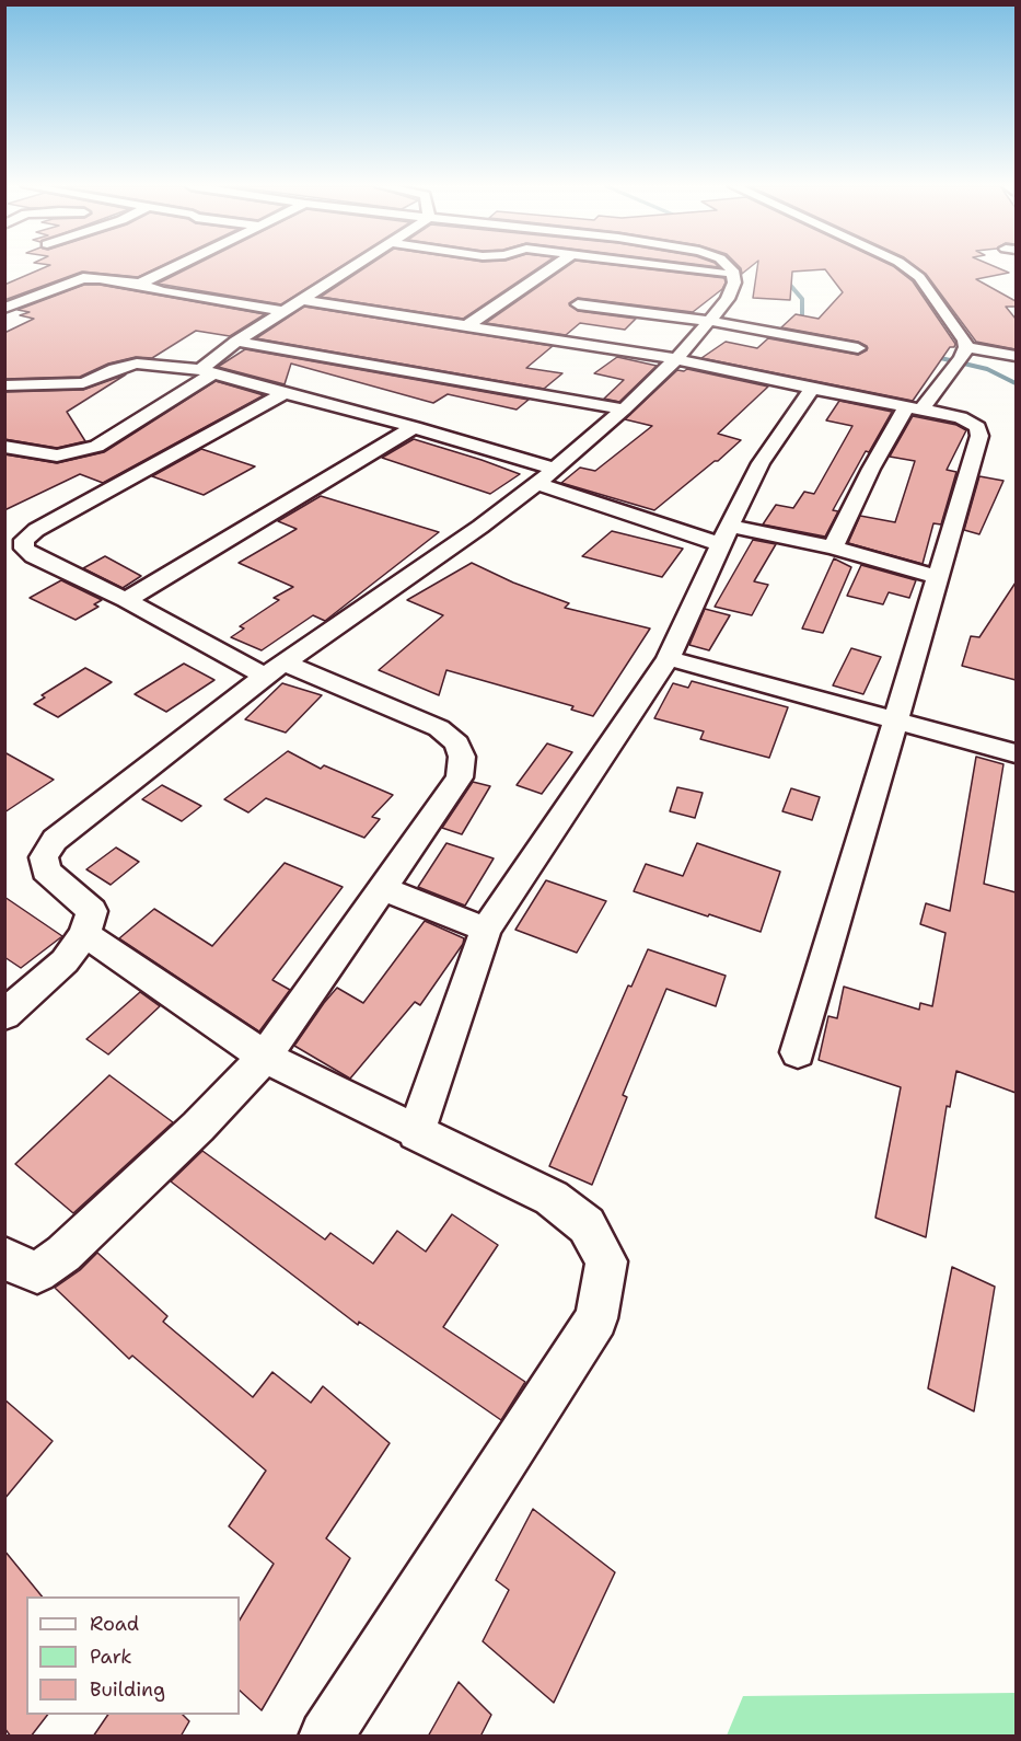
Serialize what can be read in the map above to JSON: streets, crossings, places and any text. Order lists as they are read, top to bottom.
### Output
{
  "legend": ["Road", "Park", "Building"]
}
